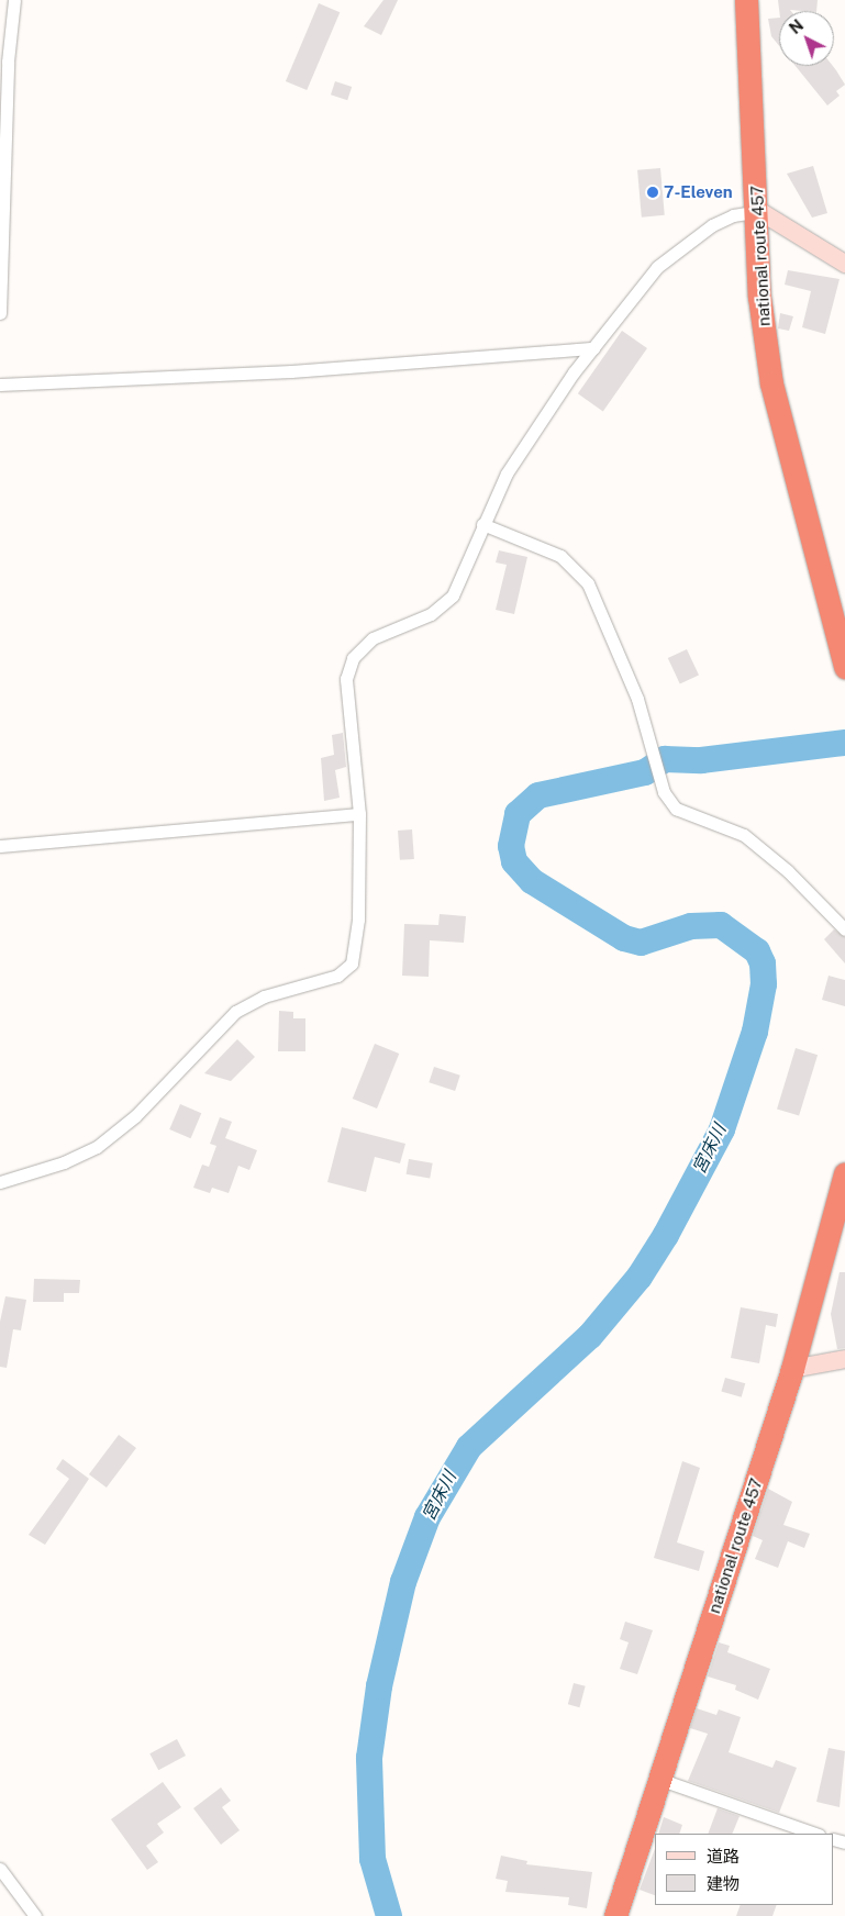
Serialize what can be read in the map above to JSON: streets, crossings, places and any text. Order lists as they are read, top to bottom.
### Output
{
  "streets": {
    "highway": ["national route 457"]
  },
  "water": ["宮床川"],
  "places": ["7-Eleven"],
  "legend": ["道路", "建物"],
  "north": "top left"
}
